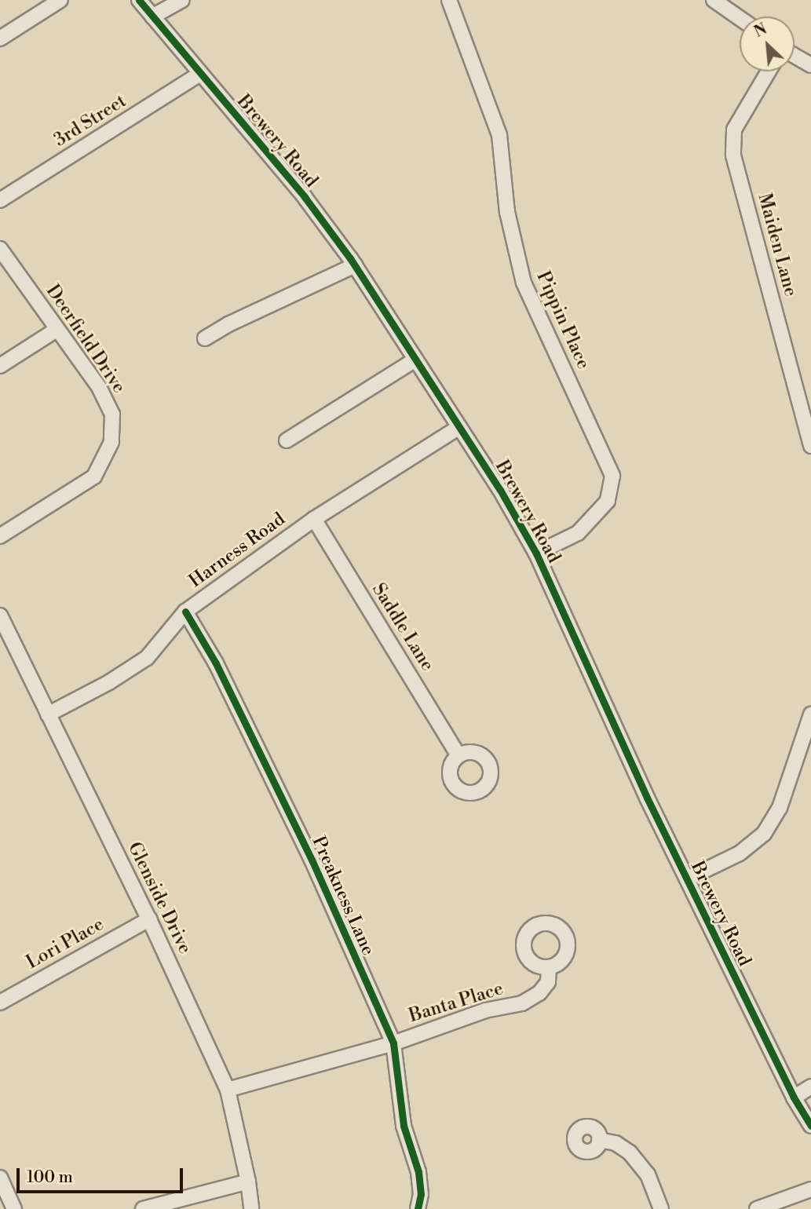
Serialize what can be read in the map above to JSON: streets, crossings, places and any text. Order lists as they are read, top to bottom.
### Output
{
  "streets": {
    "street": [
      "3rd Street",
      "Brewery Road",
      "Maiden Lane",
      "Pippin Place",
      "Deerfield Drive",
      "Harness Road",
      "Saddle Lane",
      "Preakness Lane",
      "Glenside Drive",
      "Lori Place",
      "Banta Place"
    ]
  },
  "crossings": [
    ["3rd Street", "Brewery Road"],
    ["Brewery Road", "Pippin Place"],
    ["Brewery Road", "Harness Road"],
    ["Harness Road", "Saddle Lane"],
    ["Harness Road", "Preakness Lane"],
    ["Harness Road", "Glenside Drive"],
    ["Preakness Lane", "Banta Place"],
    ["Glenside Drive", "Lori Place"],
    ["Glenside Drive", "Banta Place"]
  ],
  "scale_bar": "100 m",
  "north": "top left"
}
